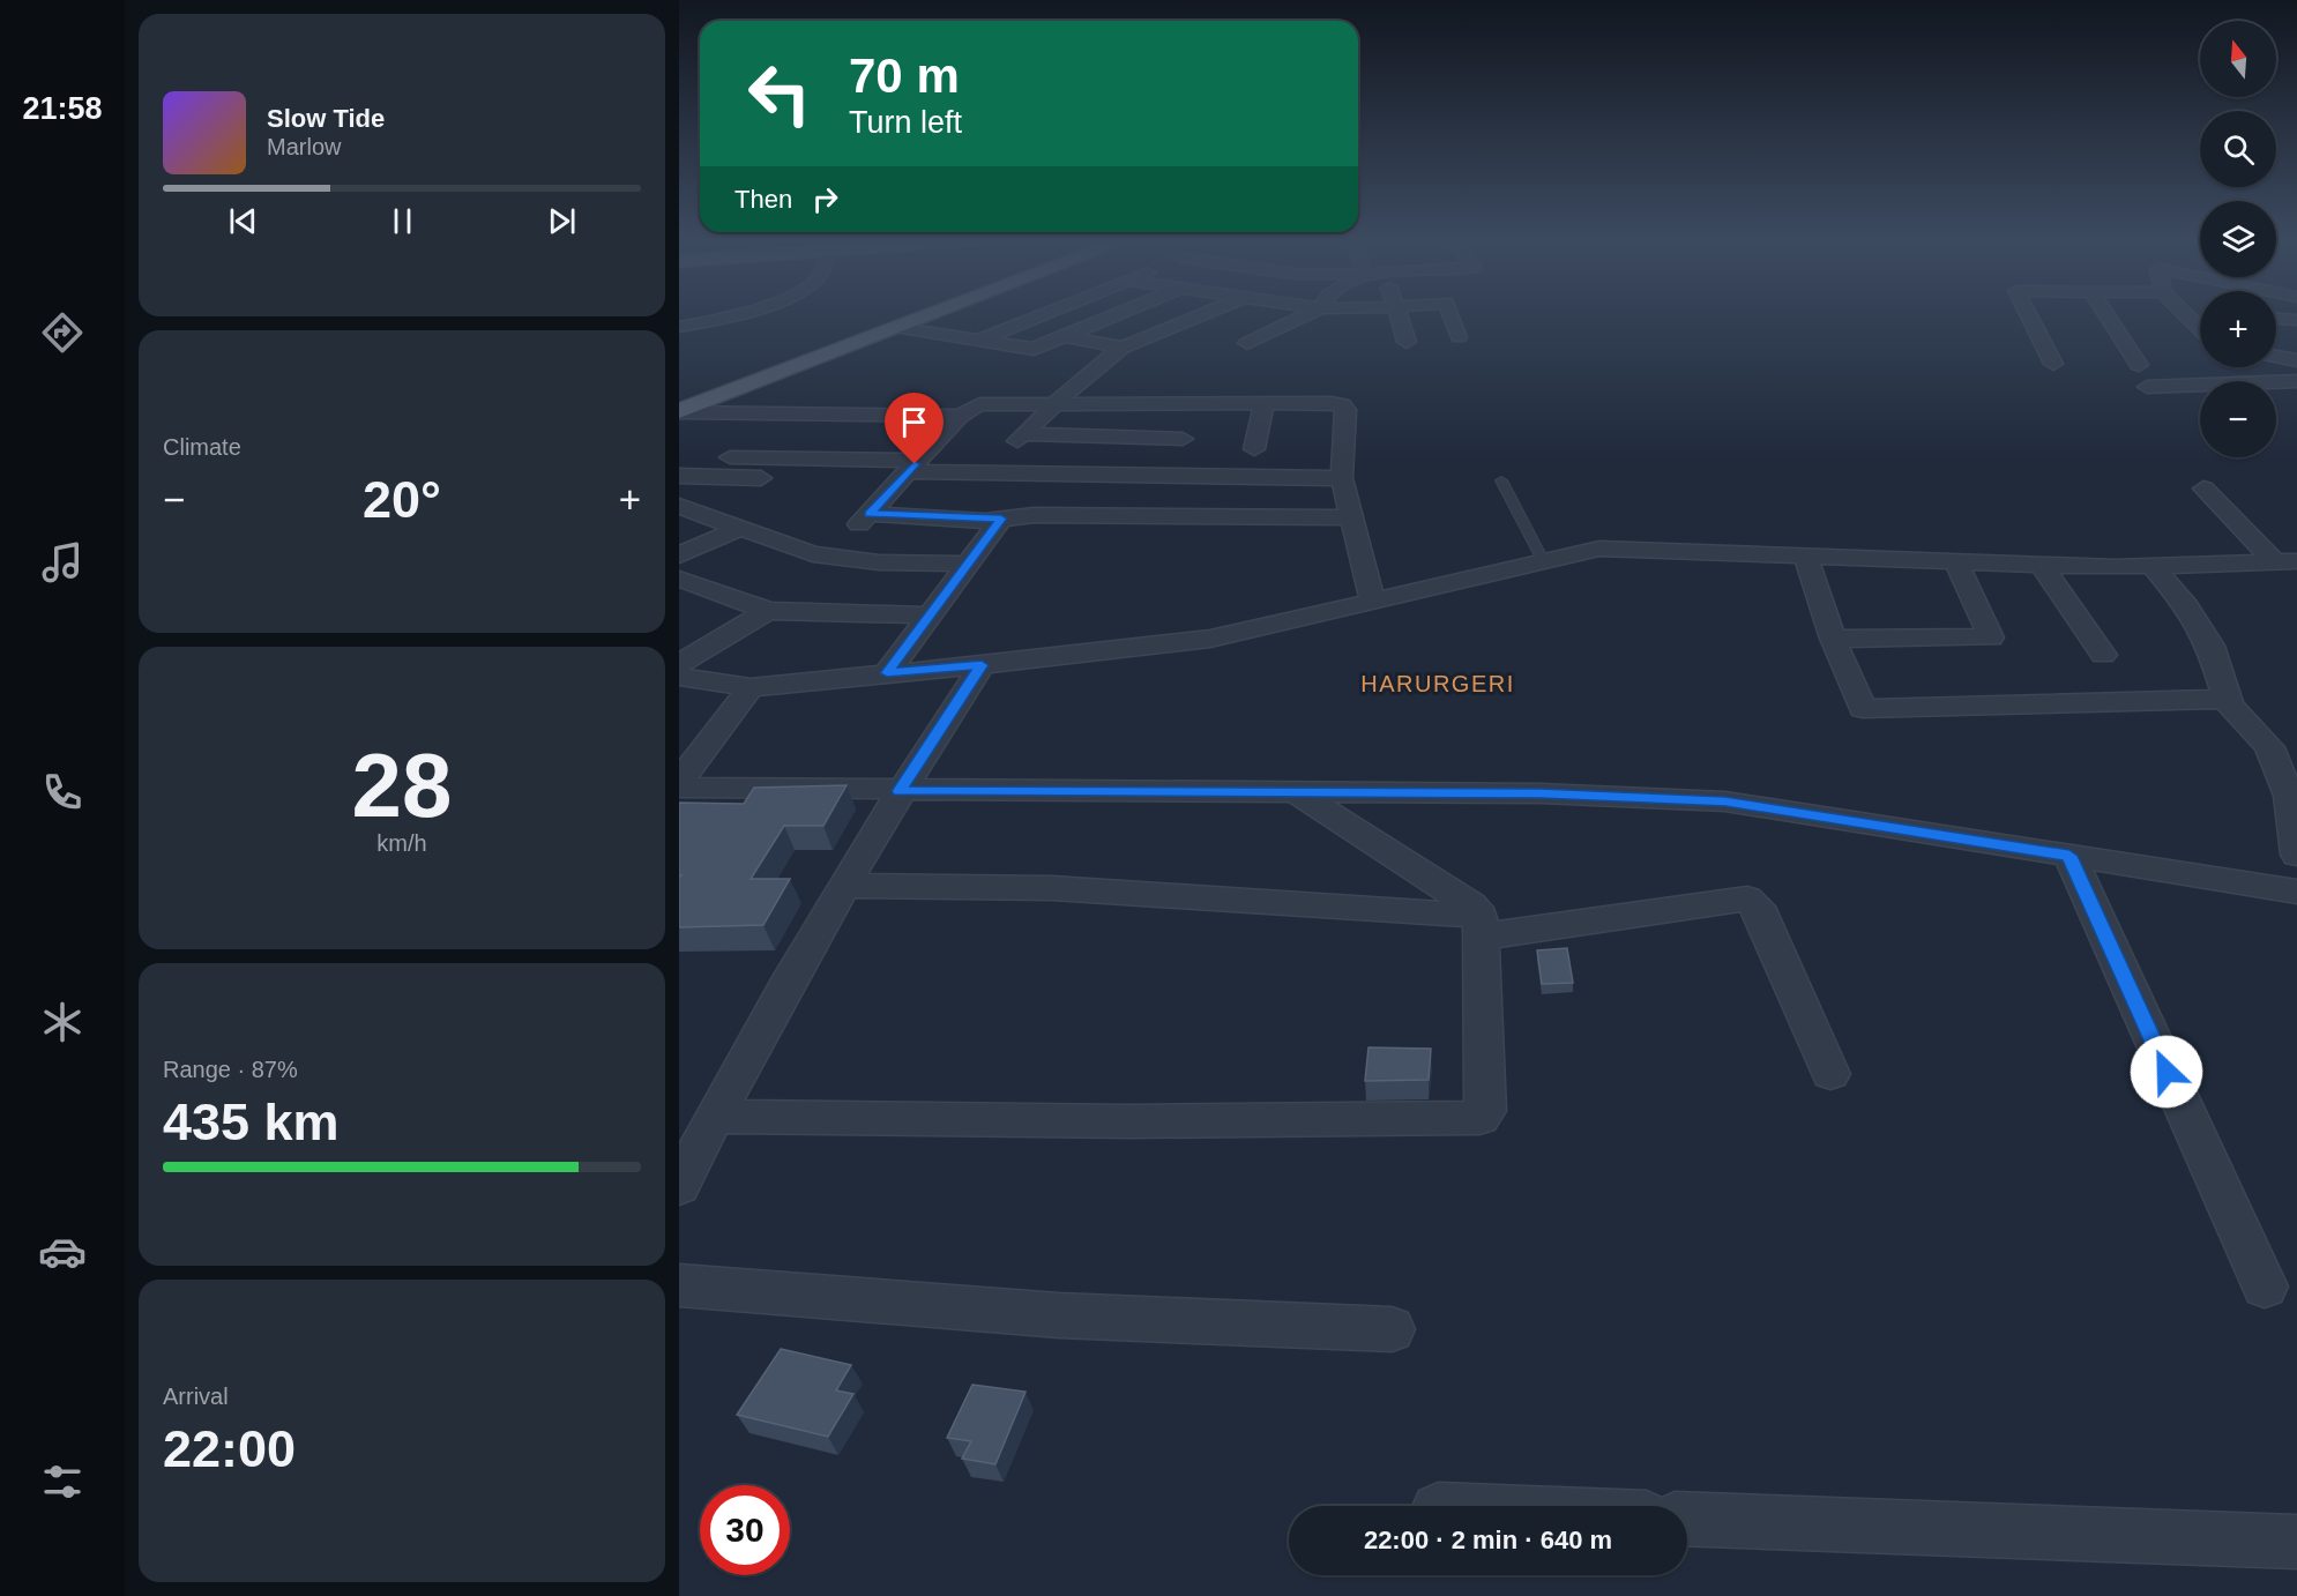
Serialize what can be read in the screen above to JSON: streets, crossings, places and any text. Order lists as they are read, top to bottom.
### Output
{
  "districts": ["HARURGERI"],
  "north": "top",
  "page": {
    "tabs": "21:58",
    "map_buttons": ["+", "−"],
    "turn": ["70 m", "Turn left"],
    "song": ["Slow Tide", "Marlow"],
    "then": "Then",
    "tile": [
      "Climate",
      ["28", "km/h"],
      ["Range · 87%", "435 km"],
      ["Arrival", "22:00"]
    ],
    "heat": ["−", "20°", "+"],
    "limit": "30",
    "trip": "22:00 · 2 min · 640 m"
  }
}
